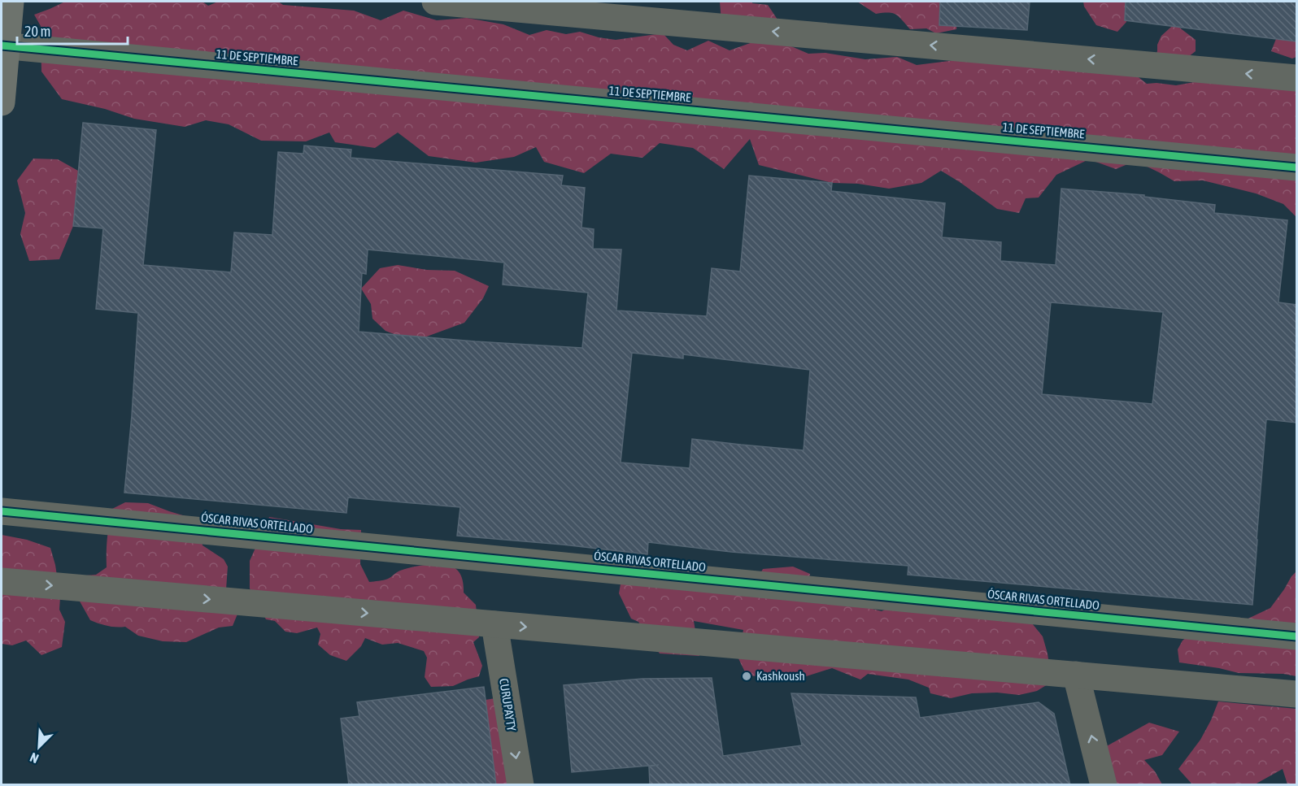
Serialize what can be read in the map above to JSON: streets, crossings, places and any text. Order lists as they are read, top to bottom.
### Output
{
  "streets": {
    "street": ["11 DE SEPTIEMBRE", "ÓSCAR RIVAS ORTELLADO", "CURUPAYTY"]
  },
  "one_way": ["CURUPAYTY"],
  "places": ["Kashkoush"],
  "scale_bar": "20 m",
  "north": "bottom left"
}
